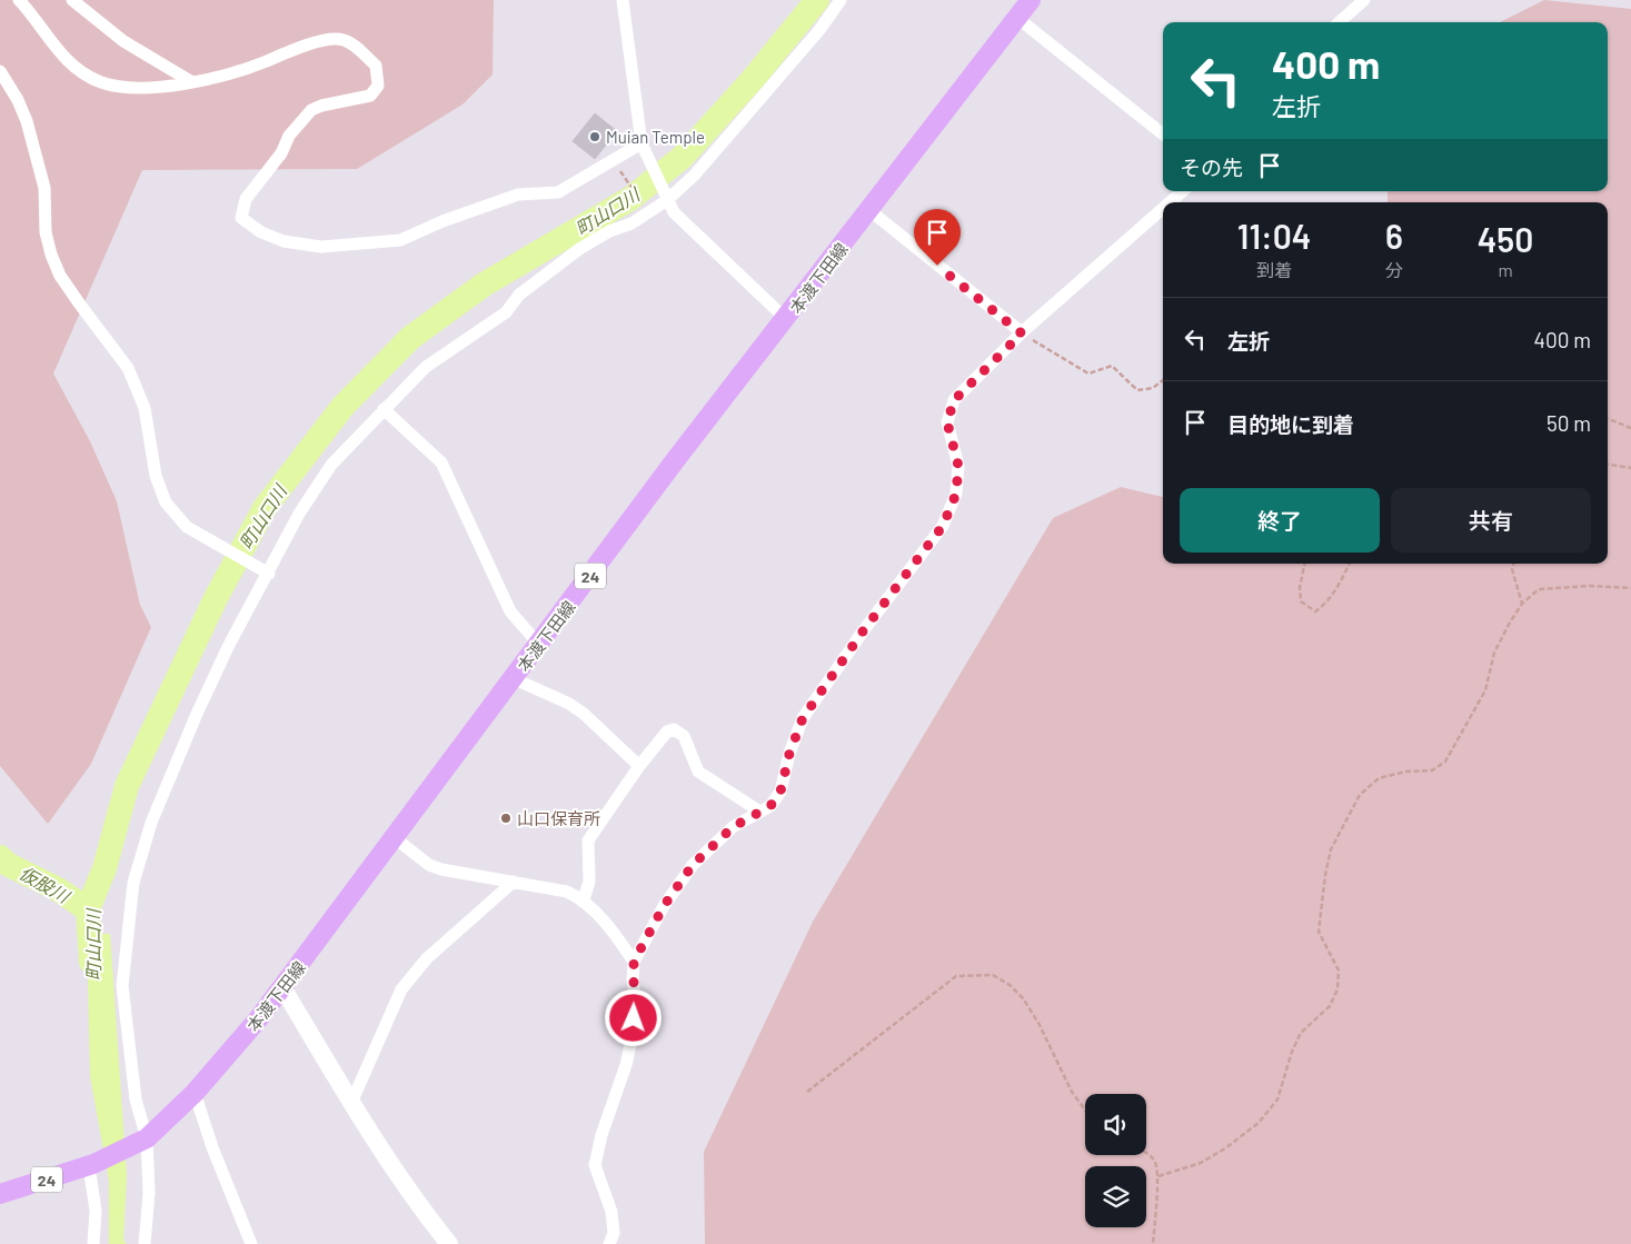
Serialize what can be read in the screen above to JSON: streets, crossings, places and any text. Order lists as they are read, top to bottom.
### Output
{
  "streets": {
    "main road": ["本渡下田線", "24"]
  },
  "water": ["町山口川", "仮股川"],
  "places": ["Muian Temple", "山口保育所"],
  "page": {
    "turn": ["400 m", "左折"],
    "then": "その先",
    "eta": [
      "11:04",
      "到着",
      "6",
      "分",
      "450",
      "m"
    ],
    "list": [
      {
        "name": "左折",
        "value": "400 m"
      },
      {
        "name": "目的地に到着",
        "value": "50 m"
      }
    ],
    "buttons": ["終了", "共有"]
  }
}
